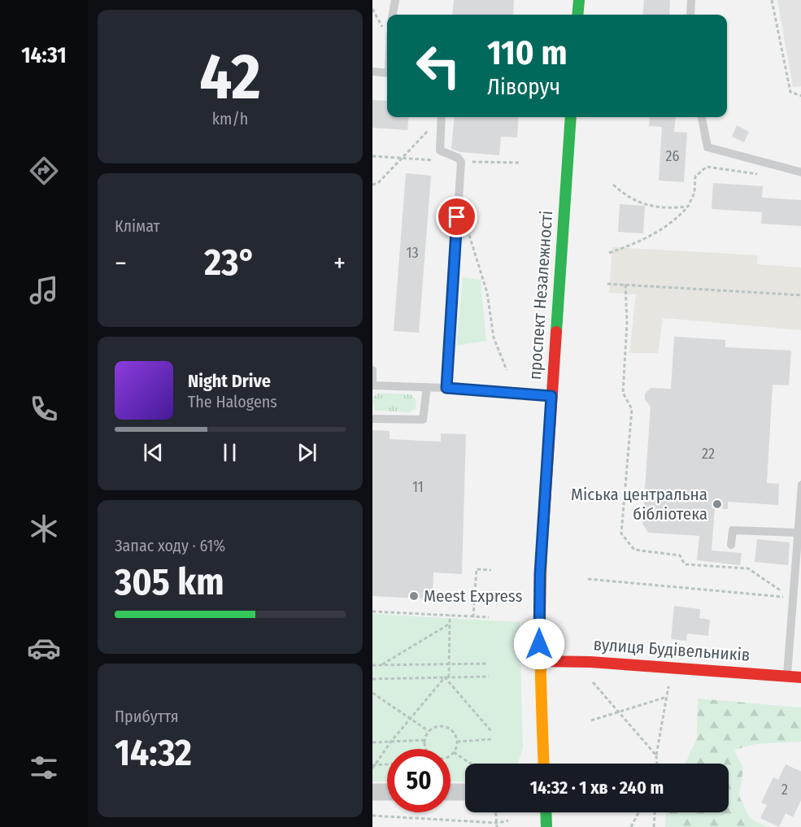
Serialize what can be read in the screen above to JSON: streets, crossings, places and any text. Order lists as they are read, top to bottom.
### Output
{
  "streets": {
    "main road": ["проспект Незалежності", "вулиця Будівельників"]
  },
  "crossings": [
    ["проспект Незалежності", "вулиця Будівельників"]
  ],
  "places": ["Міська центральна бібліотека", "Meest Express"],
  "house_numbers": [
    "26",
    "13",
    "22",
    "11",
    "2"
  ],
  "page": {
    "tabs": "14:31",
    "tile": [
      ["42", "km/h"],
      "Клімат",
      ["Запас ходу · 61%", "305 km"],
      ["Прибуття", "14:32"]
    ],
    "turn": ["110 m", "Ліворуч"],
    "heat": ["−", "23°", "+"],
    "song": ["Night Drive", "The Halogens"],
    "limit": "50",
    "trip": "14:32 · 1 хв · 240 m"
  }
}
